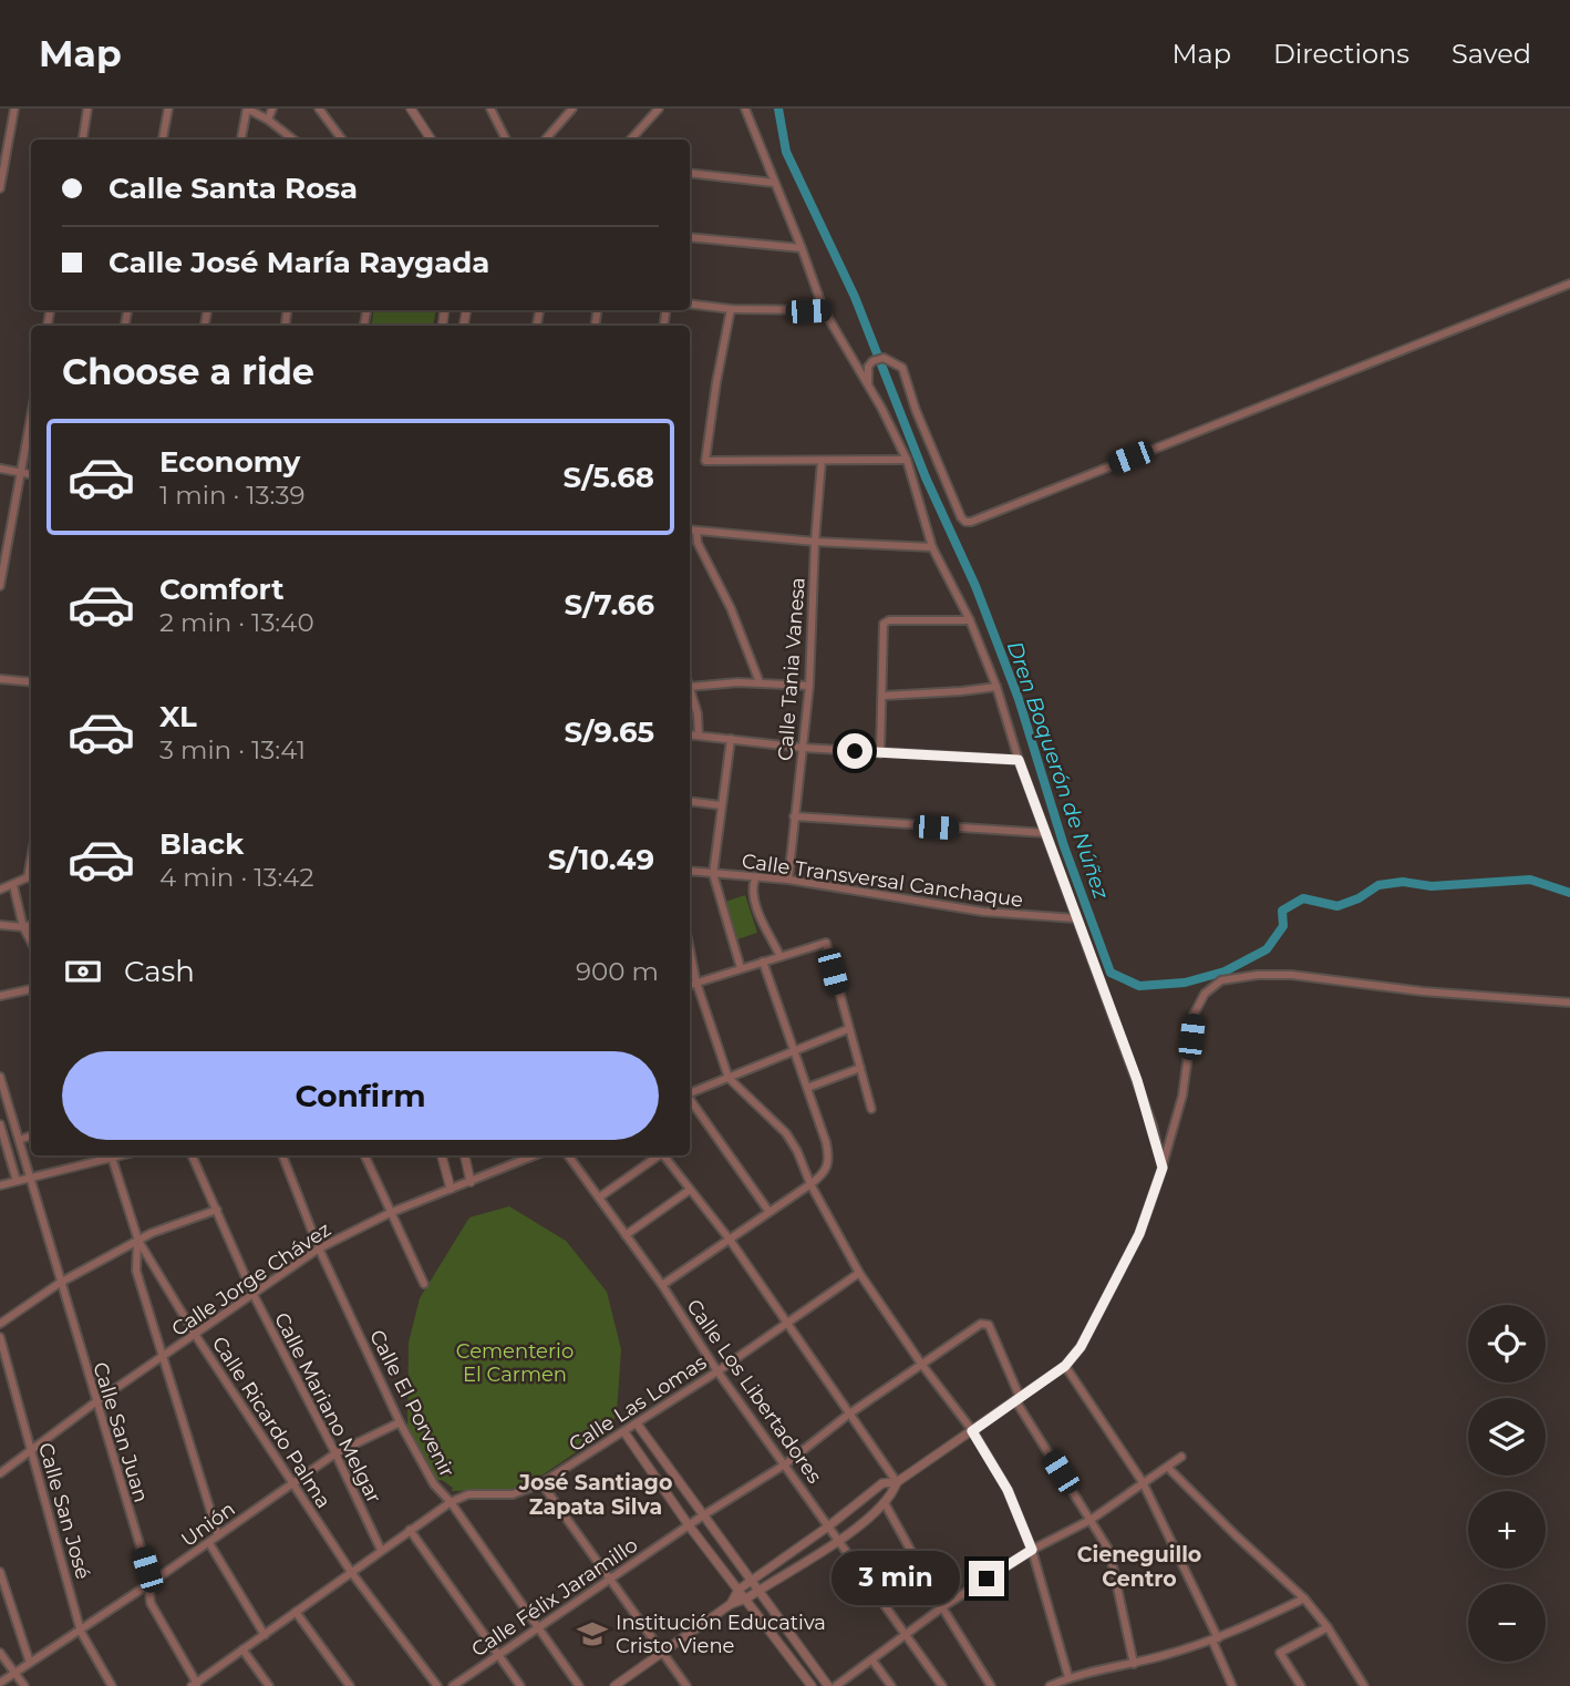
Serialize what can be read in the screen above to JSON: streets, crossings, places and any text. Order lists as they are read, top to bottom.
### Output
{
  "streets": {
    "street": [
      "Calle Tania Vanesa",
      "Calle Transversal Canchaque",
      "Calle Jorge Chávez",
      "Calle Los Libertadores",
      "Calle El Porvenir",
      "Calle Las Lomas",
      "Calle Mariano Melgar",
      "Calle Ricardo Palma",
      "Calle San Juan",
      "Calle San José",
      "Unión",
      "Calle Félix Jaramillo"
    ]
  },
  "crossings": [
    ["Calle Tania Vanesa", "Calle Transversal Canchaque"],
    ["Calle Jorge Chávez", "Calle El Porvenir"],
    ["Calle Jorge Chávez", "Calle Mariano Melgar"],
    ["Calle Jorge Chávez", "Calle Ricardo Palma"],
    ["Calle Jorge Chávez", "Calle San Juan"],
    ["Calle Jorge Chávez", "Calle San José"],
    ["Calle Los Libertadores", "Calle Las Lomas"],
    ["Calle Los Libertadores", "Calle Félix Jaramillo"],
    ["Calle El Porvenir", "Calle Las Lomas"],
    ["Calle El Porvenir", "Unión"],
    ["Calle El Porvenir", "Calle Félix Jaramillo"],
    ["Calle Las Lomas", "Calle Mariano Melgar"],
    ["Calle Las Lomas", "Calle Ricardo Palma"],
    ["Calle Las Lomas", "Calle San Juan"],
    ["Calle Mariano Melgar", "Unión"],
    ["Calle Ricardo Palma", "Unión"],
    ["Calle San Juan", "Unión"],
    ["Calle San José", "Unión"]
  ],
  "districts": ["José Santiago Zapata Silva", "Cieneguillo Centro"],
  "water": ["Dren Boquerón de Núñez"],
  "parks": ["Cementerio El Carmen"],
  "places": {
    "school or university": ["Institución Educativa Cristo Viene"]
  },
  "page": {
    "header": "Map",
    "nav": ["Map", "Directions", "Saved"],
    "banner": ["Calle Santa Rosa", "Calle José María Raygada"],
    "heading": "Choose a ride",
    "list": [
      {
        "name": "Economy",
        "note": "1 min · 13:39",
        "value": "S/5.68"
      },
      {
        "name": "Comfort",
        "note": "2 min · 13:40",
        "value": "S/7.66"
      },
      {
        "name": "XL",
        "note": "3 min · 13:41",
        "value": "S/9.65"
      },
      {
        "name": "Black",
        "note": "4 min · 13:42",
        "value": "S/10.49"
      }
    ],
    "pay": ["Cash", "900 m"],
    "buttons": "Confirm",
    "map_buttons": ["+", "−"],
    "bubble": "3 min"
  }
}
